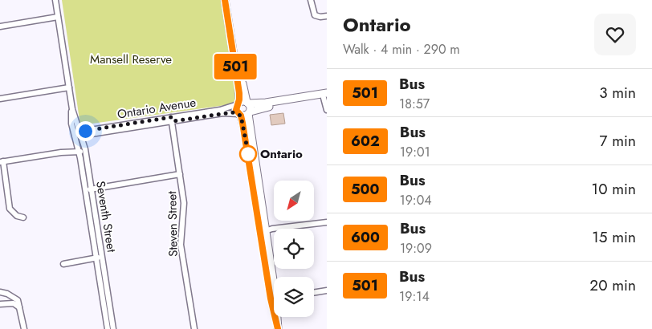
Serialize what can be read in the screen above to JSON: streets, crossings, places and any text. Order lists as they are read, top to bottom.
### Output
{
  "streets": {
    "street": ["Ontario Avenue", "Seventh Street", "Steven Street"]
  },
  "crossings": [
    ["Ontario Avenue", "Seventh Street"],
    ["Ontario Avenue", "Steven Street"]
  ],
  "parks": ["Mansell Reserve"],
  "places": ["Ontario"],
  "lines": ["bus line 501"],
  "north": "bottom left",
  "page": {
    "on_map": "501",
    "heading": ["Ontario", "Walk · 4 min · 290 m"],
    "list": [
      {
        "mark": "501",
        "name": "Bus",
        "note": "18:57",
        "value": "3 min"
      },
      {
        "mark": "602",
        "name": "Bus",
        "note": "19:01",
        "value": "7 min"
      },
      {
        "mark": "500",
        "name": "Bus",
        "note": "19:04",
        "value": "10 min"
      },
      {
        "mark": "600",
        "name": "Bus",
        "note": "19:09",
        "value": "15 min"
      },
      {
        "mark": "501",
        "name": "Bus",
        "note": "19:14",
        "value": "20 min"
      }
    ]
  }
}
